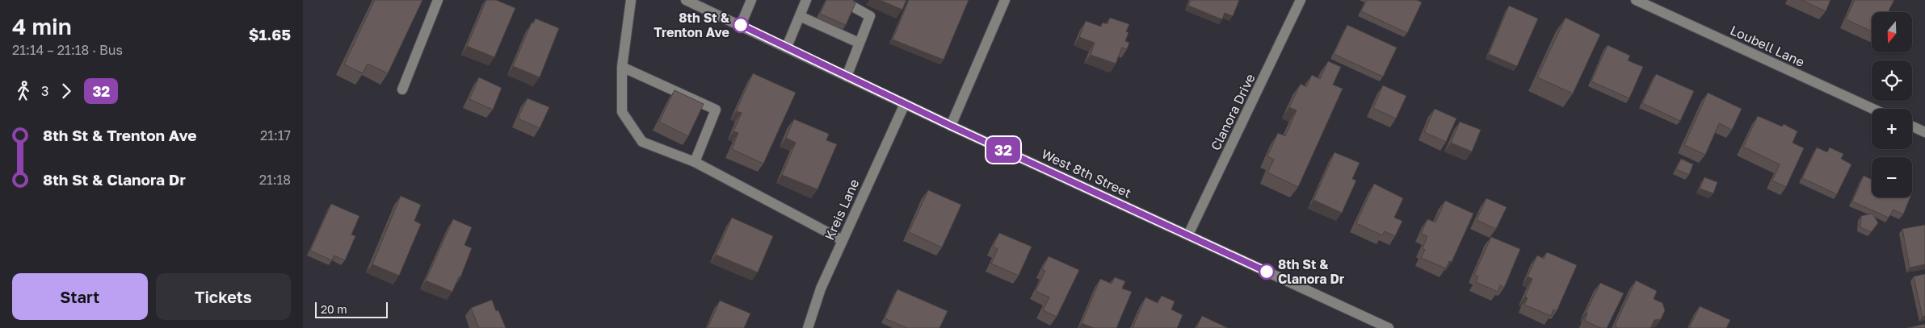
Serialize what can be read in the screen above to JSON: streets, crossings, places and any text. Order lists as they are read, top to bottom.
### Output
{
  "streets": {
    "street": [
      "Loubell Lane",
      "Clanora Drive",
      "West 8th Street",
      "Kreis Lane"
    ]
  },
  "crossings": [
    ["Clanora Drive", "West 8th Street"],
    ["West 8th Street", "Kreis Lane"]
  ],
  "places": ["8th St & Trenton Ave", "8th St & Clanora Dr"],
  "lines": ["bus line 32"],
  "scale_bar": "20 m",
  "north": "bottom",
  "page": {
    "heading": ["4 min", "21:14 – 21:18 · Bus", "$1.65"],
    "on_map": "32",
    "map_buttons": ["+", "−"],
    "legs": ["3", "32"],
    "list": [
      {
        "name": "8th St & Trenton Ave",
        "value": "21:17"
      },
      {
        "name": "8th St & Clanora Dr",
        "value": "21:18"
      }
    ],
    "buttons": ["Start", "Tickets"],
    "scale": "20 m"
  }
}
